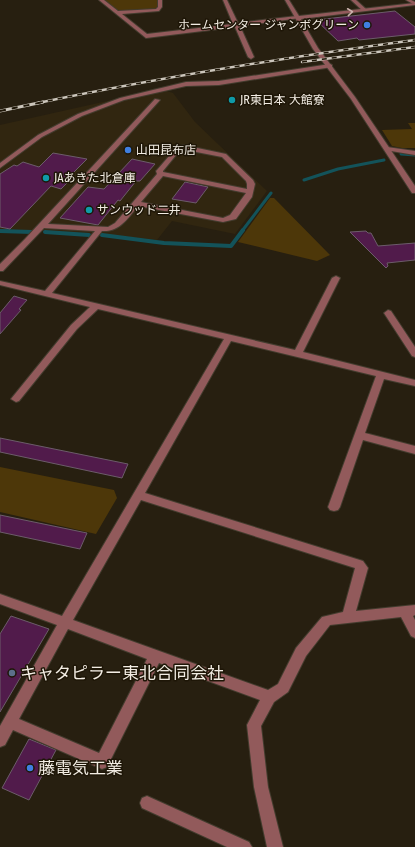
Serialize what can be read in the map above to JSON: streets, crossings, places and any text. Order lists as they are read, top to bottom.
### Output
{
  "places": [
    "ホームセンター ジャンボグリーン",
    "JR東日本 大館寮",
    "山田昆布店",
    "JAあきた北倉庫",
    "サンウッド二井",
    "キャタピラー東北合同会社",
    "藤電気工業"
  ]
}
